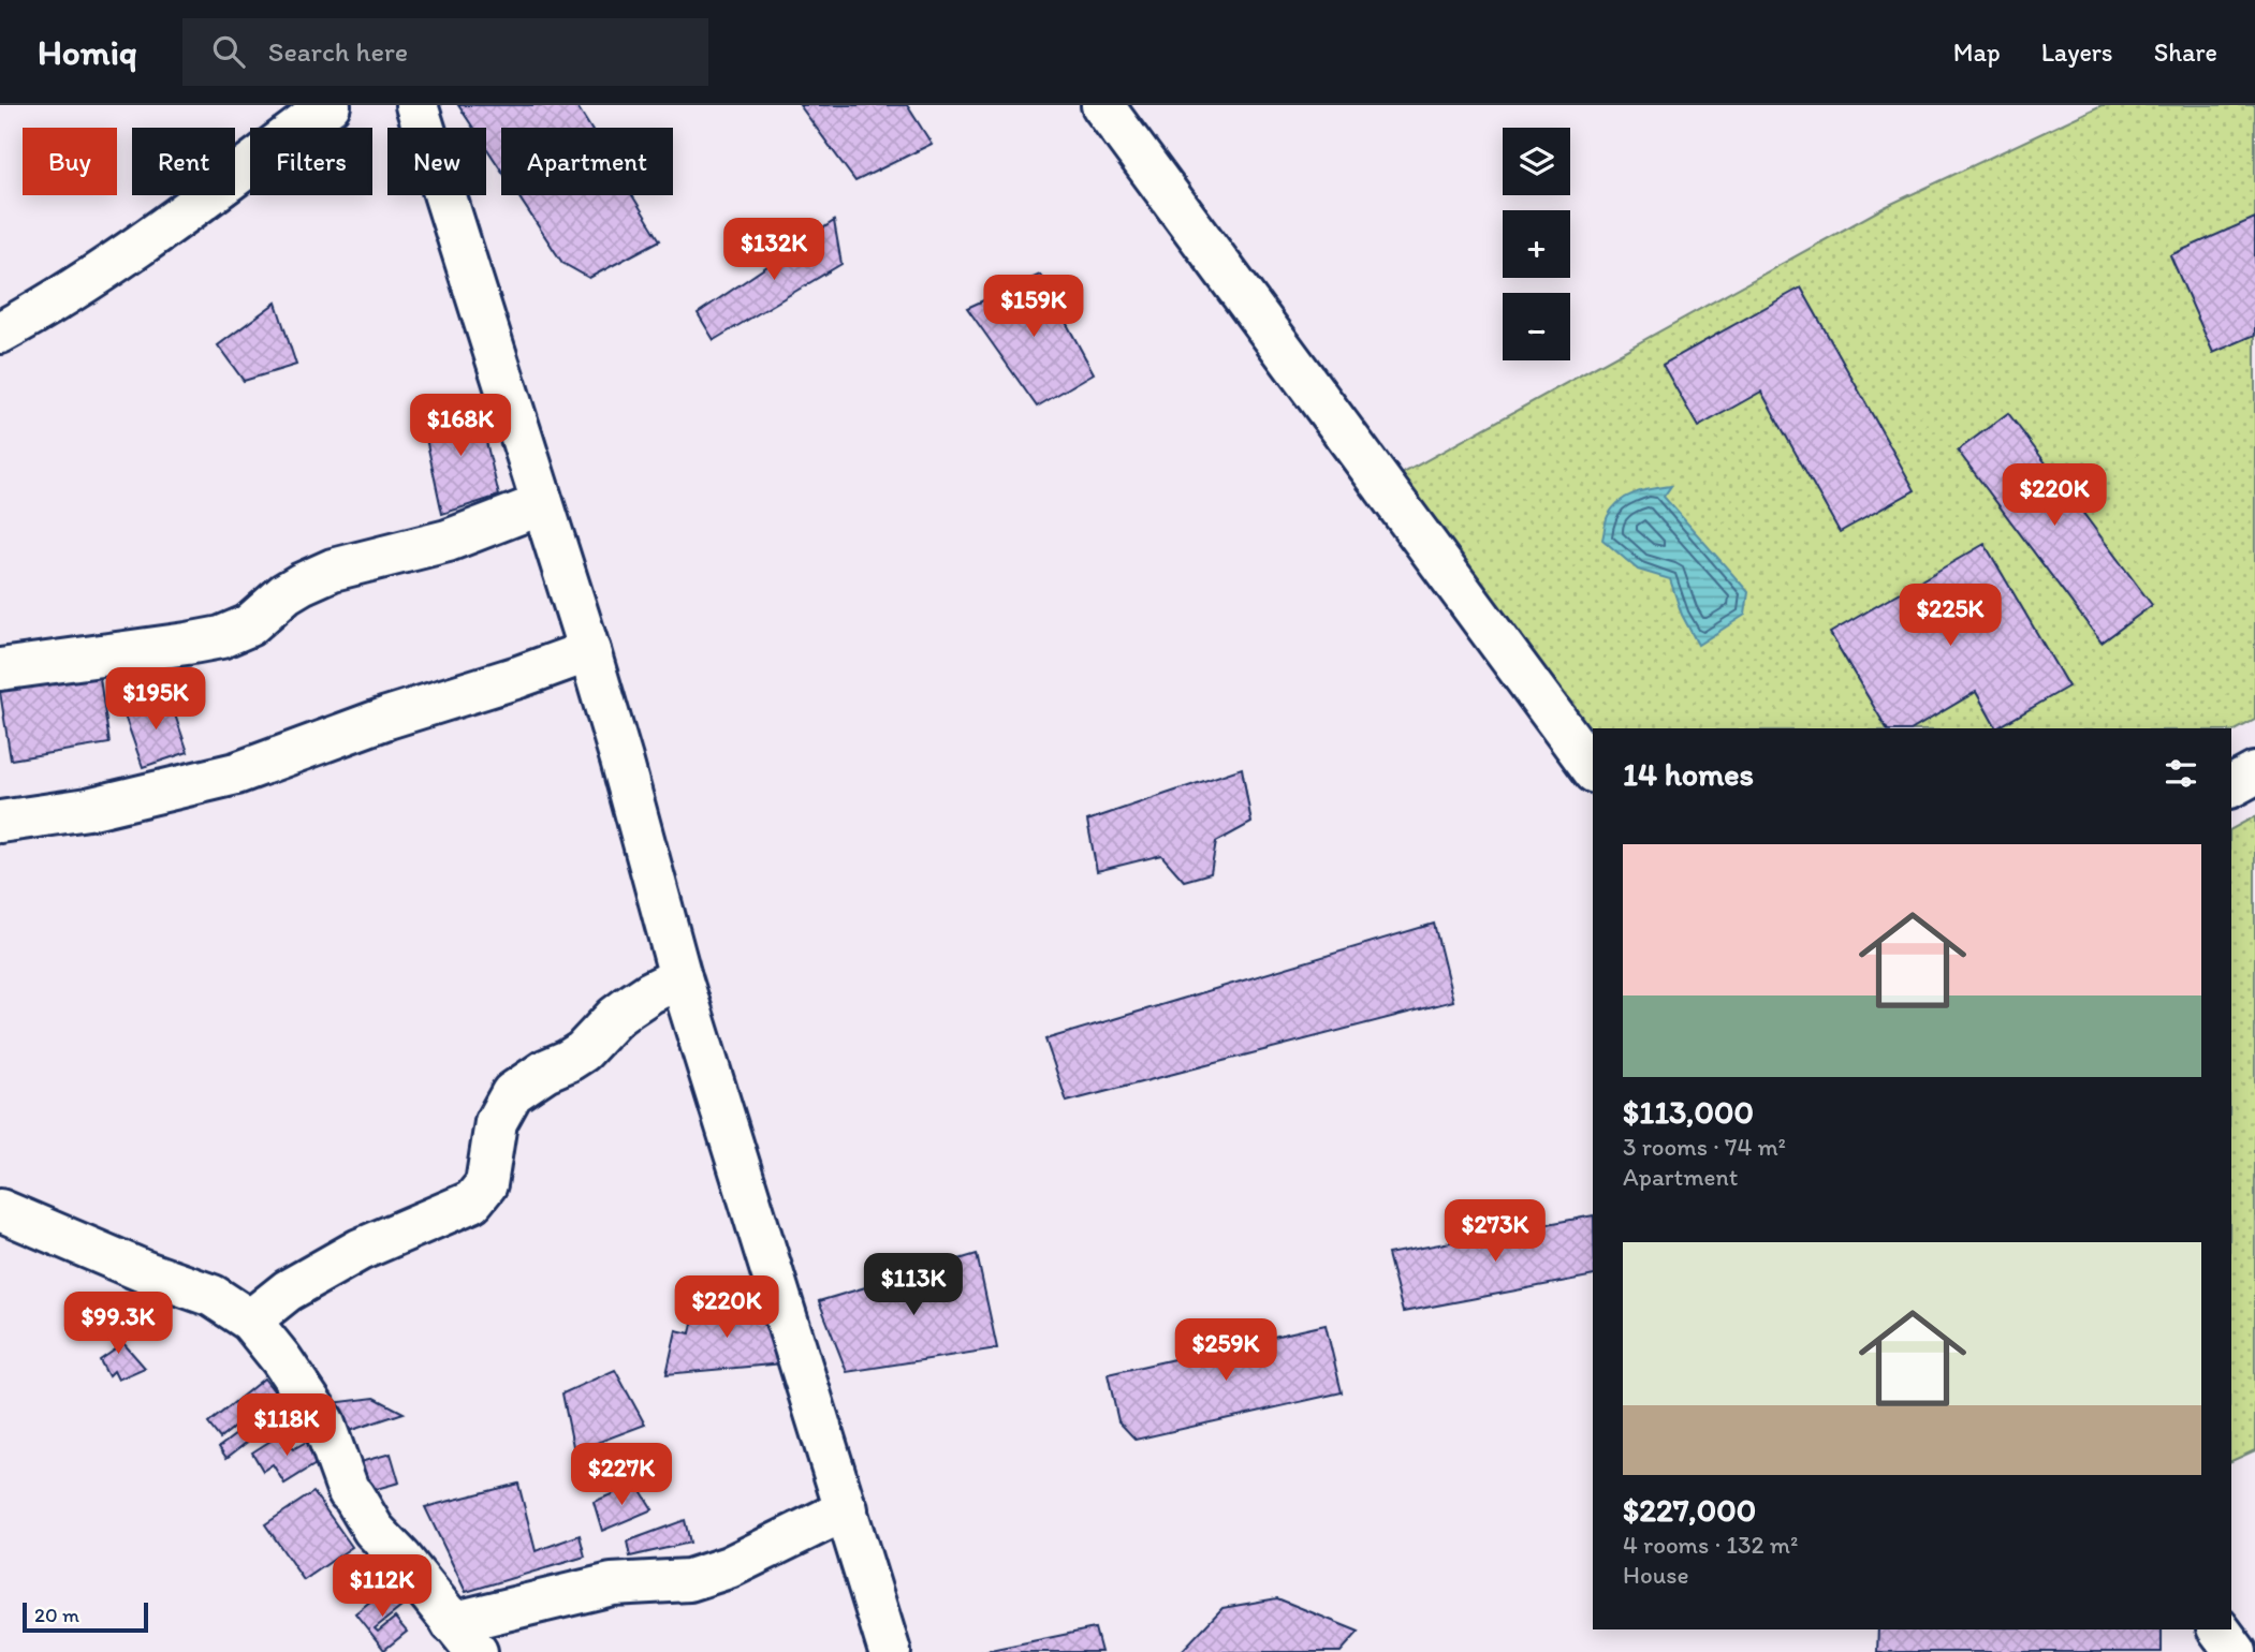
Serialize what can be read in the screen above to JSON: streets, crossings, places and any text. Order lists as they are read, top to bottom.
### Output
{
  "scale_bar": "20 m",
  "page": {
    "header": "Homiq",
    "search": "Search here",
    "nav": ["Map", "Layers", "Share"],
    "map_buttons": ["+", "−"],
    "chip": [
      "Buy",
      "Rent",
      "Filters",
      "New",
      "Apartment"
    ],
    "price": [
      "$132K",
      "$159K",
      "$168K",
      "$220K",
      "$225K",
      "$195K",
      "$273K",
      "$113K",
      "$220K",
      "$99.3K",
      "$259K",
      "$118K",
      "$227K",
      "$112K"
    ],
    "heading": "14 homes",
    "list": [
      {
        "name": "$113,000",
        "note": "3 rooms · 74 m² · Apartment"
      },
      {
        "name": "$227,000",
        "note": "4 rooms · 132 m² · House"
      }
    ],
    "scale": "20 m"
  }
}
